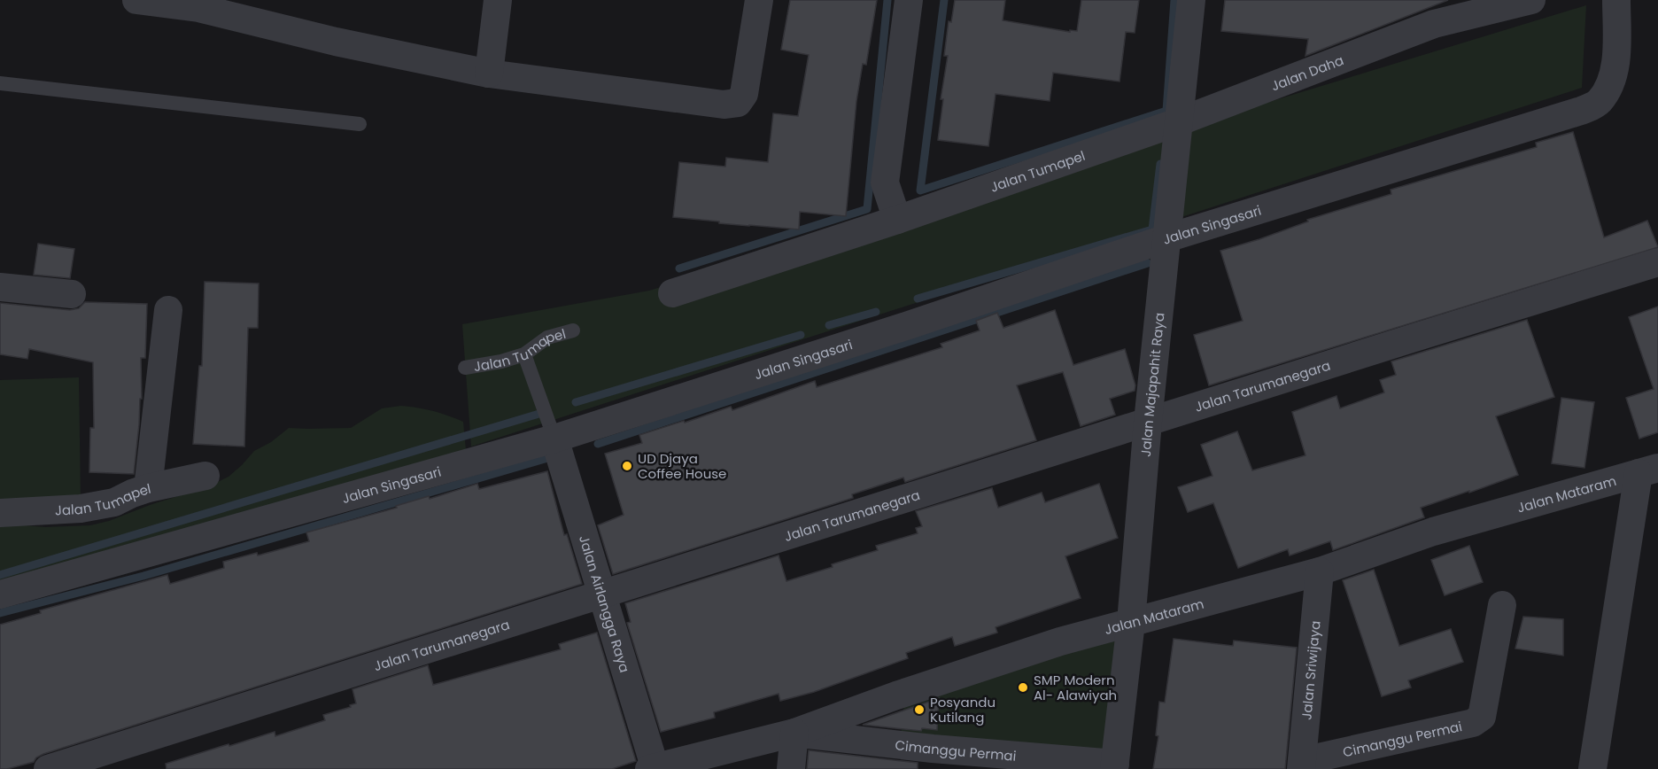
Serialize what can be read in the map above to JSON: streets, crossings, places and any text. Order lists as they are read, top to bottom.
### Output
{
  "streets": {
    "street": [
      "Jalan Daha",
      "Jalan Tumapel",
      "Jalan Singasari",
      "Jalan Majapahit Raya",
      "Jalan Tarumanegara",
      "Jalan Mataram",
      "Jalan Airlangga Raya",
      "Jalan Sriwijaya",
      "Cimanggu Permai"
    ]
  },
  "crossings": [
    ["Jalan Daha", "Jalan Tumapel"],
    ["Jalan Daha", "Jalan Majapahit Raya"],
    ["Jalan Tumapel", "Jalan Majapahit Raya"],
    ["Jalan Singasari", "Jalan Majapahit Raya"],
    ["Jalan Singasari", "Jalan Airlangga Raya"],
    ["Jalan Majapahit Raya", "Jalan Tarumanegara"],
    ["Jalan Majapahit Raya", "Jalan Mataram"],
    ["Jalan Majapahit Raya", "Cimanggu Permai"],
    ["Jalan Tarumanegara", "Jalan Airlangga Raya"],
    ["Jalan Mataram", "Jalan Airlangga Raya"],
    ["Jalan Mataram", "Jalan Sriwijaya"],
    ["Jalan Mataram", "Cimanggu Permai"],
    ["Jalan Sriwijaya", "Cimanggu Permai"]
  ],
  "places": ["UD Djaya Coffee House", "SMP Modern Al- Alawiyah", "Posyandu Kutilang"]
}
